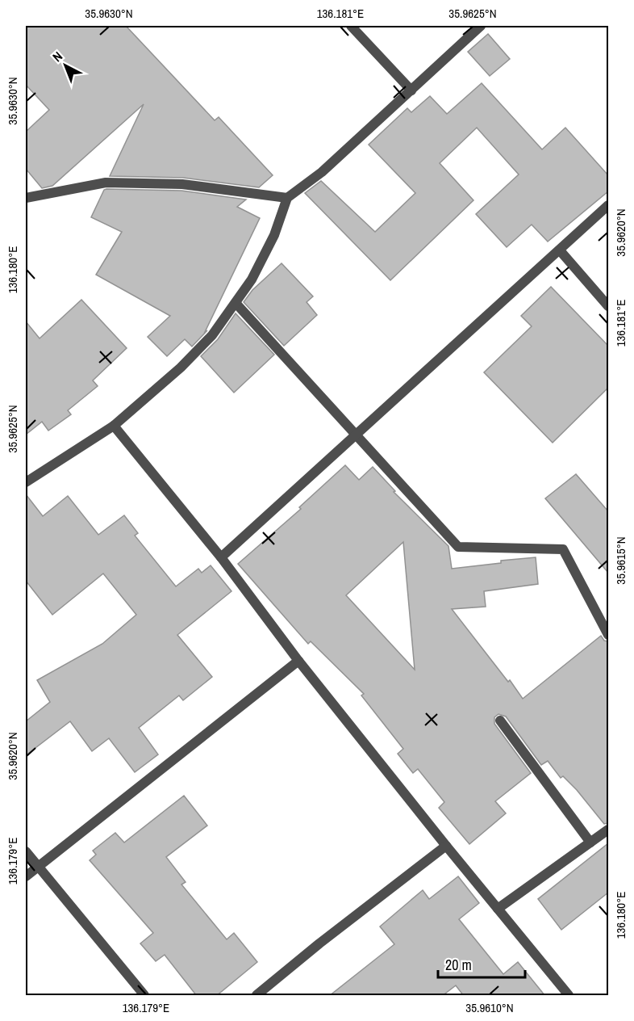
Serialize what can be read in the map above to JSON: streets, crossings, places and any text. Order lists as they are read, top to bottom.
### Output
{
  "scale_bar": "20 m",
  "north": "top left",
  "coordinates": [
    "35.9630°N",
    "136.181°E",
    "35.9625°N",
    "35.9620°N",
    "136.180°E",
    "35.9615°N",
    "136.179°E",
    "35.9610°N"
  ]
}
